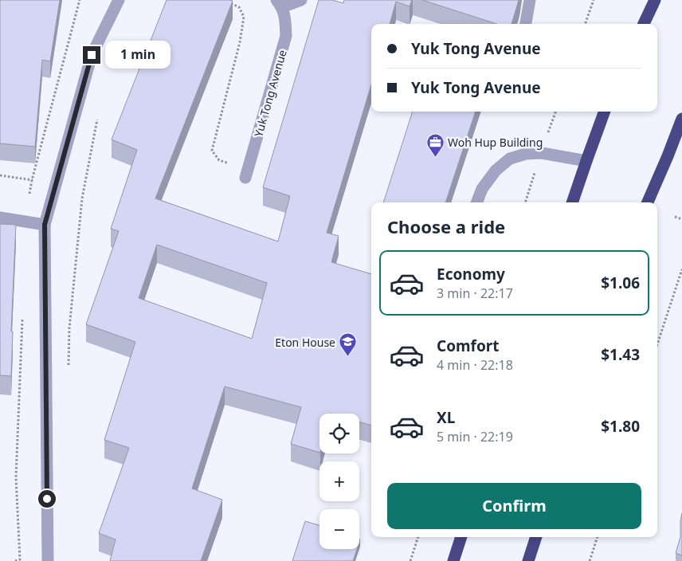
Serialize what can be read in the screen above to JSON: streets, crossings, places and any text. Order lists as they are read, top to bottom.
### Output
{
  "streets": {
    "street": ["Yuk Tong Avenue"]
  },
  "places": {
    "office": ["Woh Hup Building"],
    "school or university": ["Eton House"]
  },
  "page": {
    "banner": ["Yuk Tong Avenue", "Yuk Tong Avenue"],
    "bubble": "1 min",
    "heading": "Choose a ride",
    "list": [
      {
        "name": "Economy",
        "note": "3 min · 22:17",
        "value": "$1.06"
      },
      {
        "name": "Comfort",
        "note": "4 min · 22:18",
        "value": "$1.43"
      },
      {
        "name": "XL",
        "note": "5 min · 22:19",
        "value": "$1.80"
      }
    ],
    "map_buttons": ["+", "−"],
    "buttons": "Confirm"
  }
}
